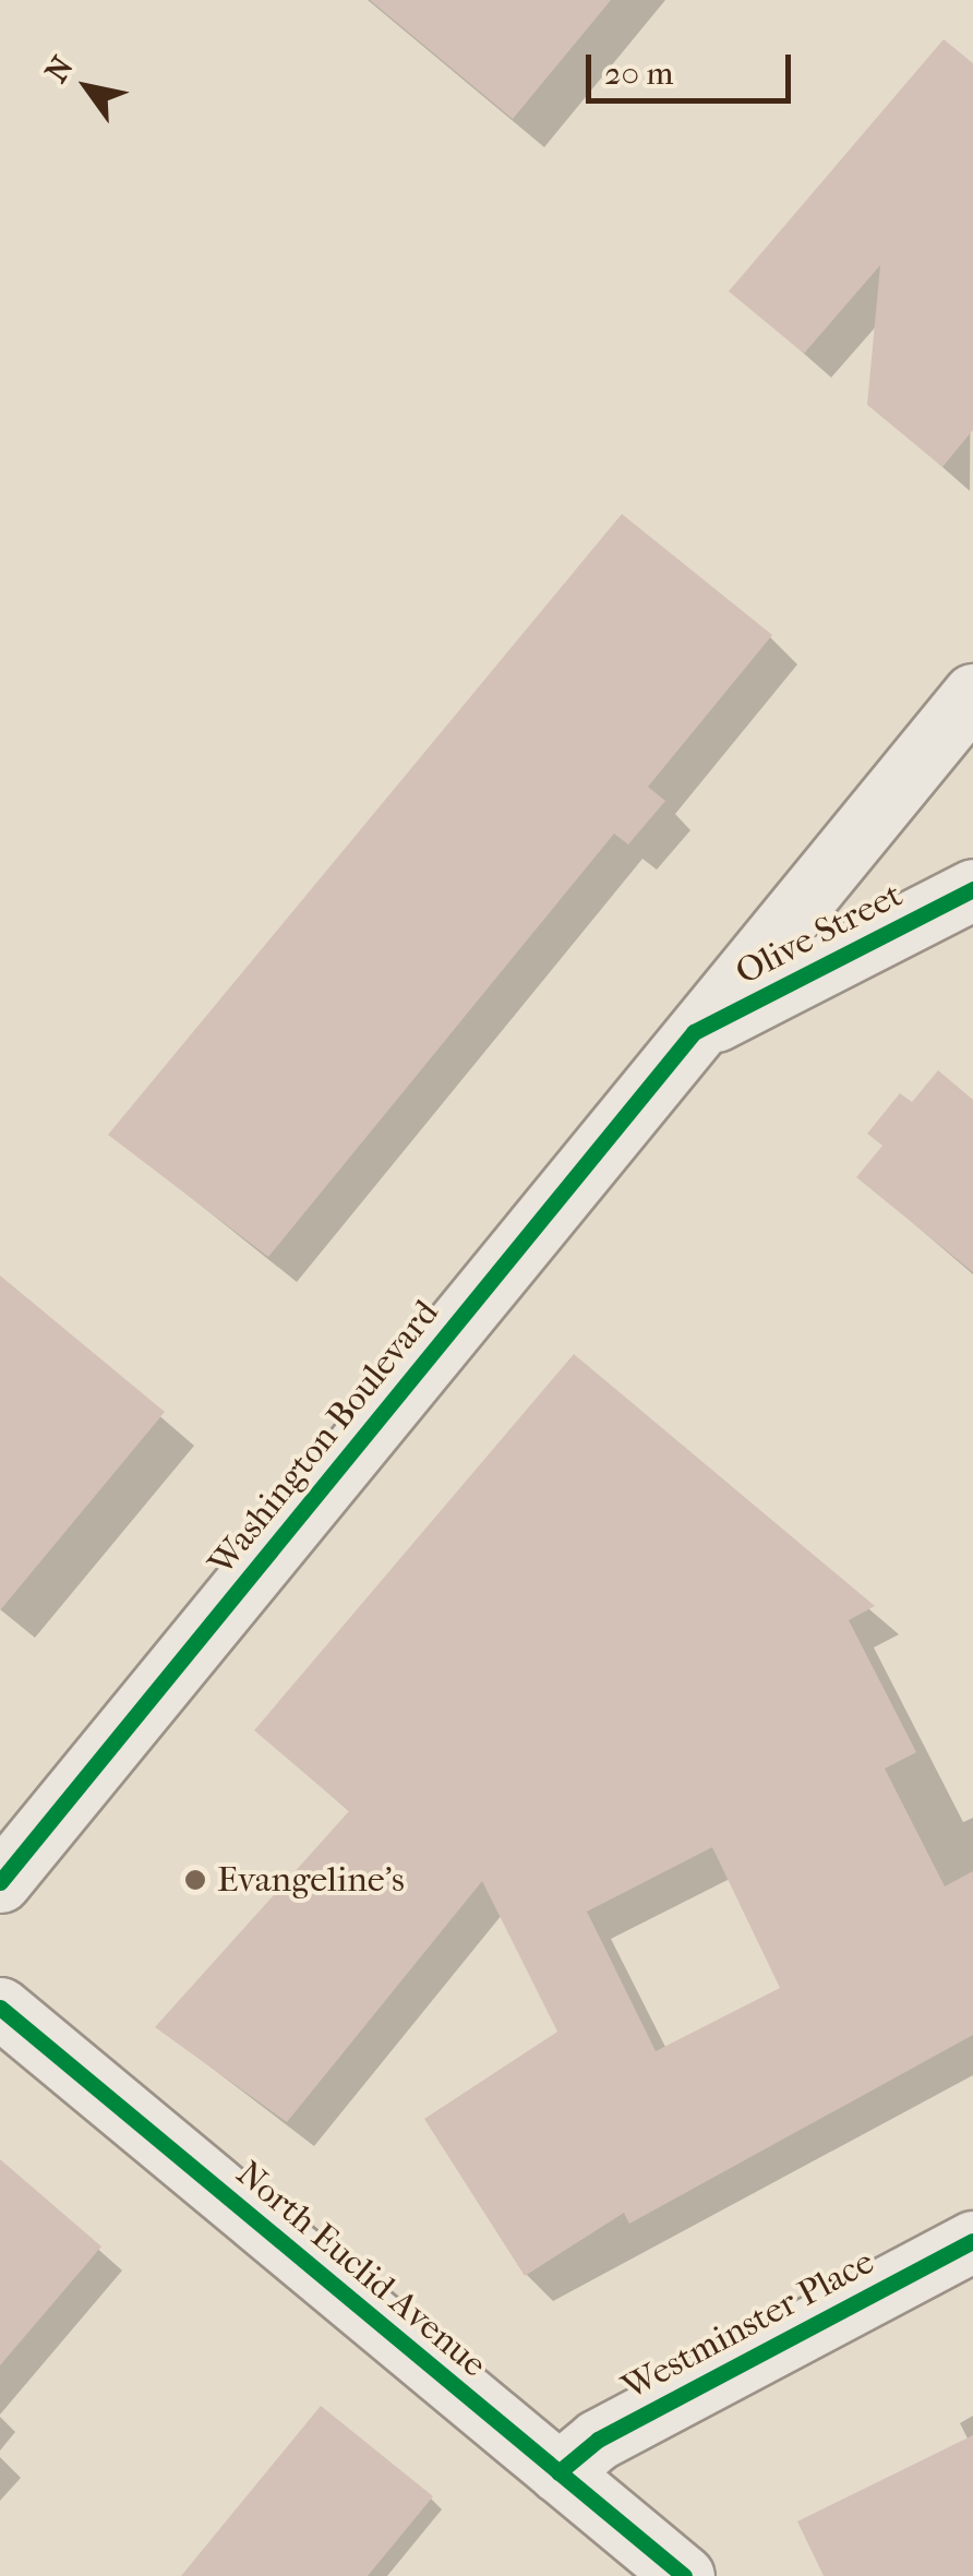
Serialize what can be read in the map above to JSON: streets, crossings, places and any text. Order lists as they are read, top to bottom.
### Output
{
  "streets": {
    "street": [
      "Olive Street",
      "Washington Boulevard",
      "North Euclid Avenue",
      "Westminster Place"
    ]
  },
  "crossings": [
    ["Olive Street", "Washington Boulevard"],
    ["North Euclid Avenue", "Westminster Place"]
  ],
  "places": ["Evangeline's"],
  "scale_bar": "20 m",
  "north": "top left"
}
